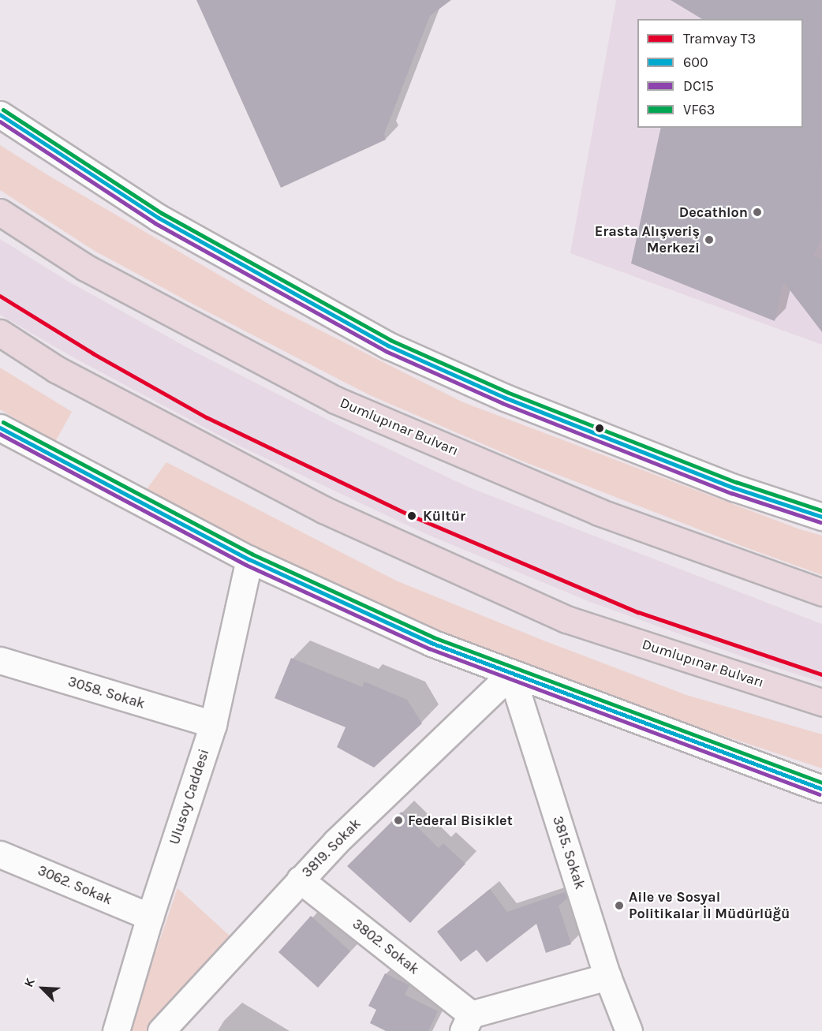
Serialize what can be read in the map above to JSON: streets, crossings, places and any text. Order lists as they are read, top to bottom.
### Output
{
  "streets": {
    "highway": ["Dumlupınar Bulvarı"],
    "street": [
      "3058. Sokak",
      "Ulusoy Caddesi",
      "3819. Sokak",
      "3815. Sokak",
      "3062. Sokak",
      "3802. Sokak"
    ]
  },
  "crossings": [
    ["3058. Sokak", "Ulusoy Caddesi"],
    ["Ulusoy Caddesi", "3062. Sokak"],
    ["3819. Sokak", "3815. Sokak"],
    ["3819. Sokak", "3802. Sokak"]
  ],
  "places": [
    "Decathlon",
    "Erasta Alışveriş Merkezi",
    "Kültür",
    "Federal Bisiklet",
    "Aile ve Sosyal Politikalar İl Müdürlüğü"
  ],
  "lines": [
    "transit line VF63",
    "transit line 600",
    "transit line DC15",
    "tram line T3"
  ],
  "legend": [
    "Tramvay T3",
    "600",
    "DC15",
    "VF63"
  ],
  "north": "top left"
}
